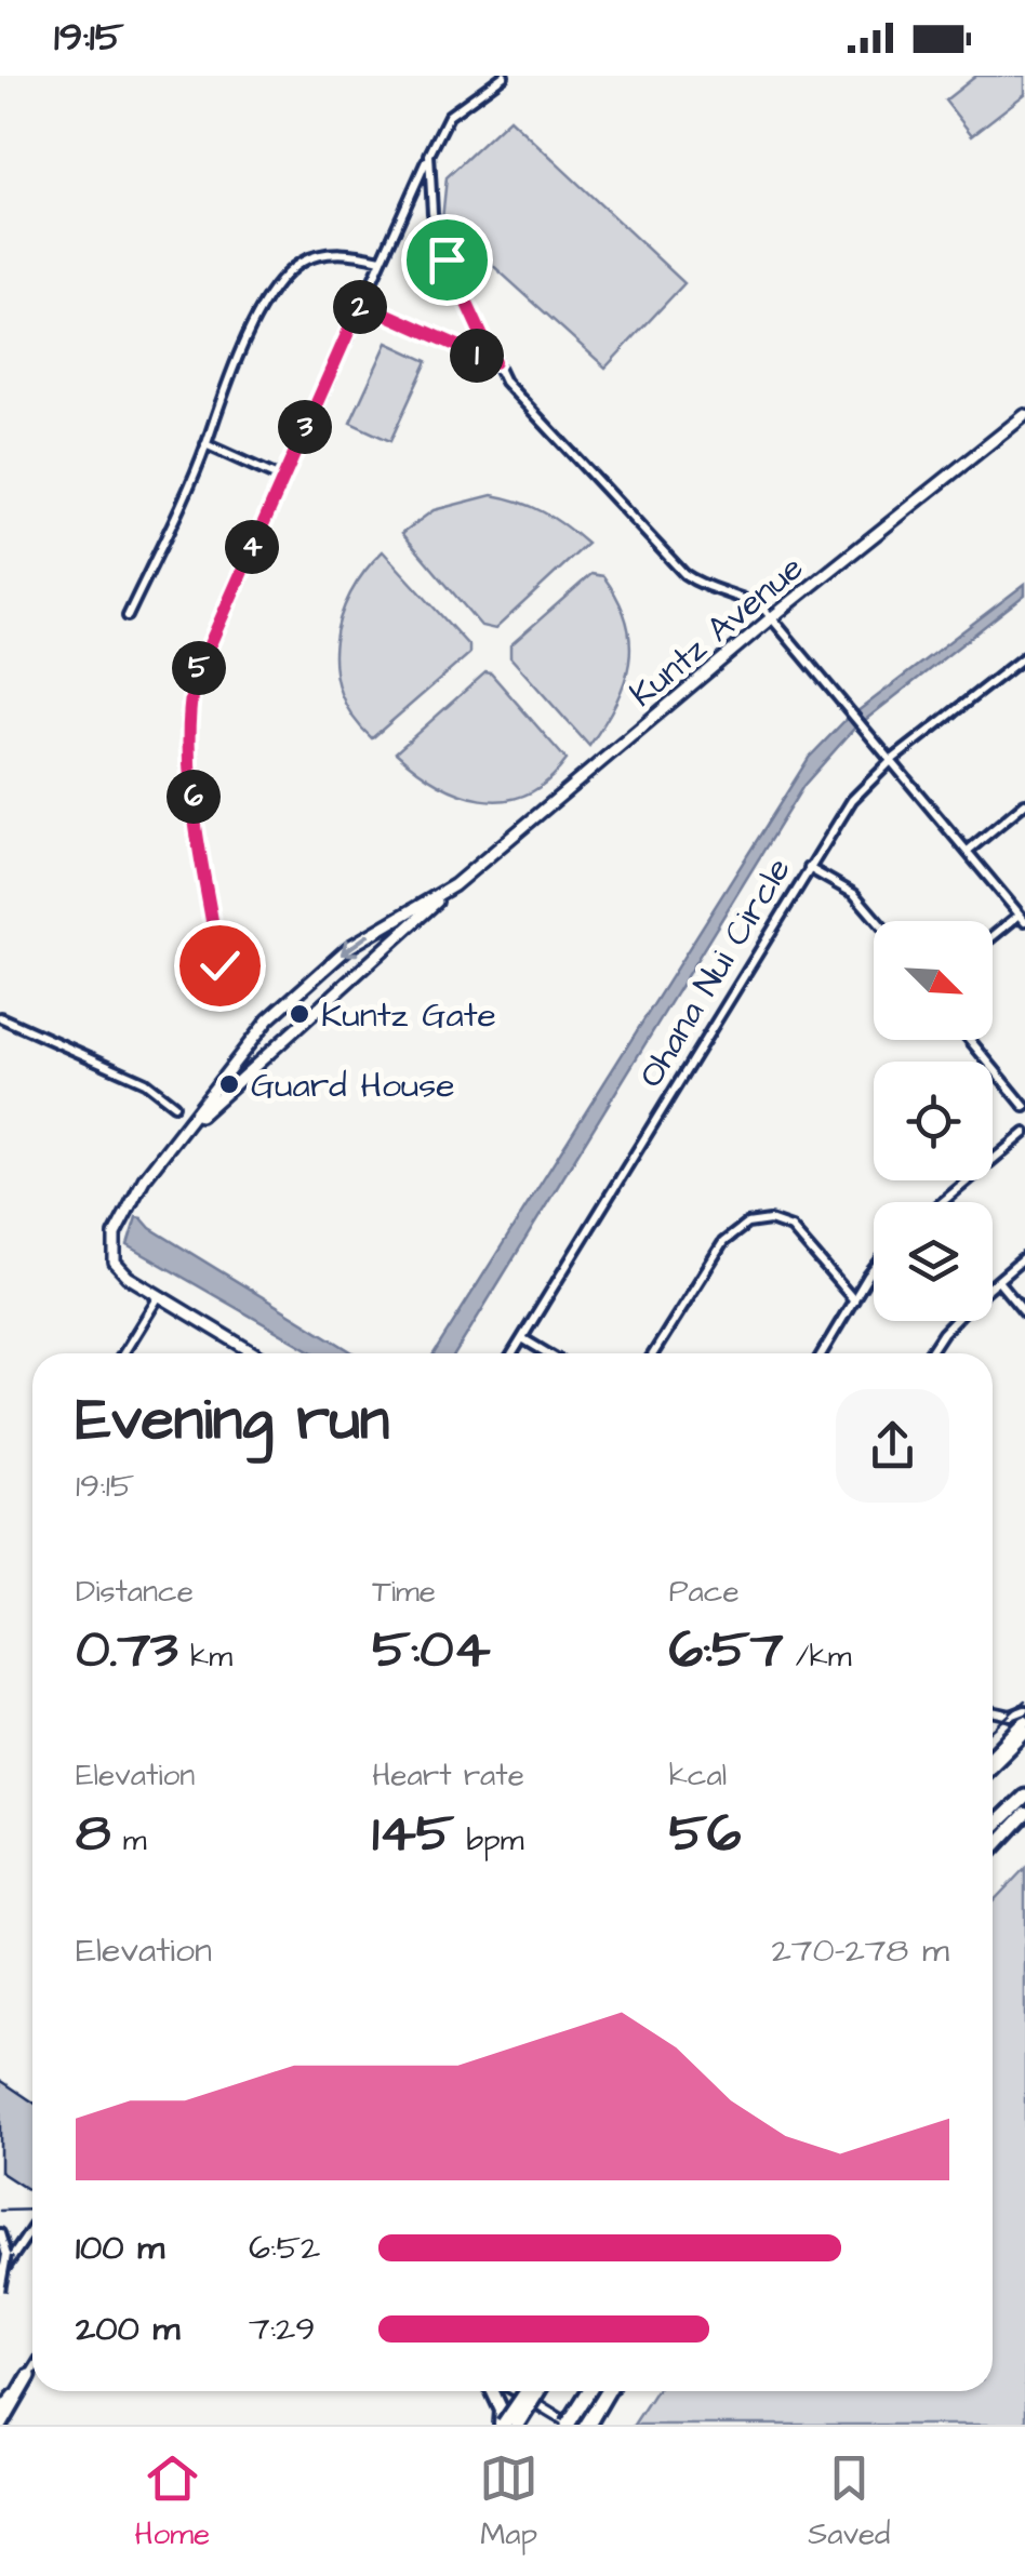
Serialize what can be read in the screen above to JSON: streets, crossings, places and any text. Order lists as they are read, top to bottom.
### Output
{
  "streets": {
    "street": ["Kuntz Avenue", "Ohana Nui Circle"]
  },
  "places": ["Kuntz Gate", "Guard House"],
  "north": "bottom right",
  "page": {
    "status": "19:15",
    "pins": [
      "2",
      "1",
      "3",
      "4",
      "5",
      "6"
    ],
    "heading": ["Evening run", "19:15"],
    "stats": [
      ["Distance", "0.73 km"],
      ["Time", "5:04"],
      ["Pace", "6:57 /km"],
      ["Elevation", "8 m"],
      ["Heart rate", "145 bpm"],
      ["kcal", "56"]
    ],
    "chart": ["Elevation", "270–278 m"],
    "list": [
      {
        "name": "100 m",
        "note": "6:52"
      },
      {
        "name": "200 m",
        "note": "7:29"
      }
    ],
    "tabs": ["Home", "Map", "Saved"]
  }
}
